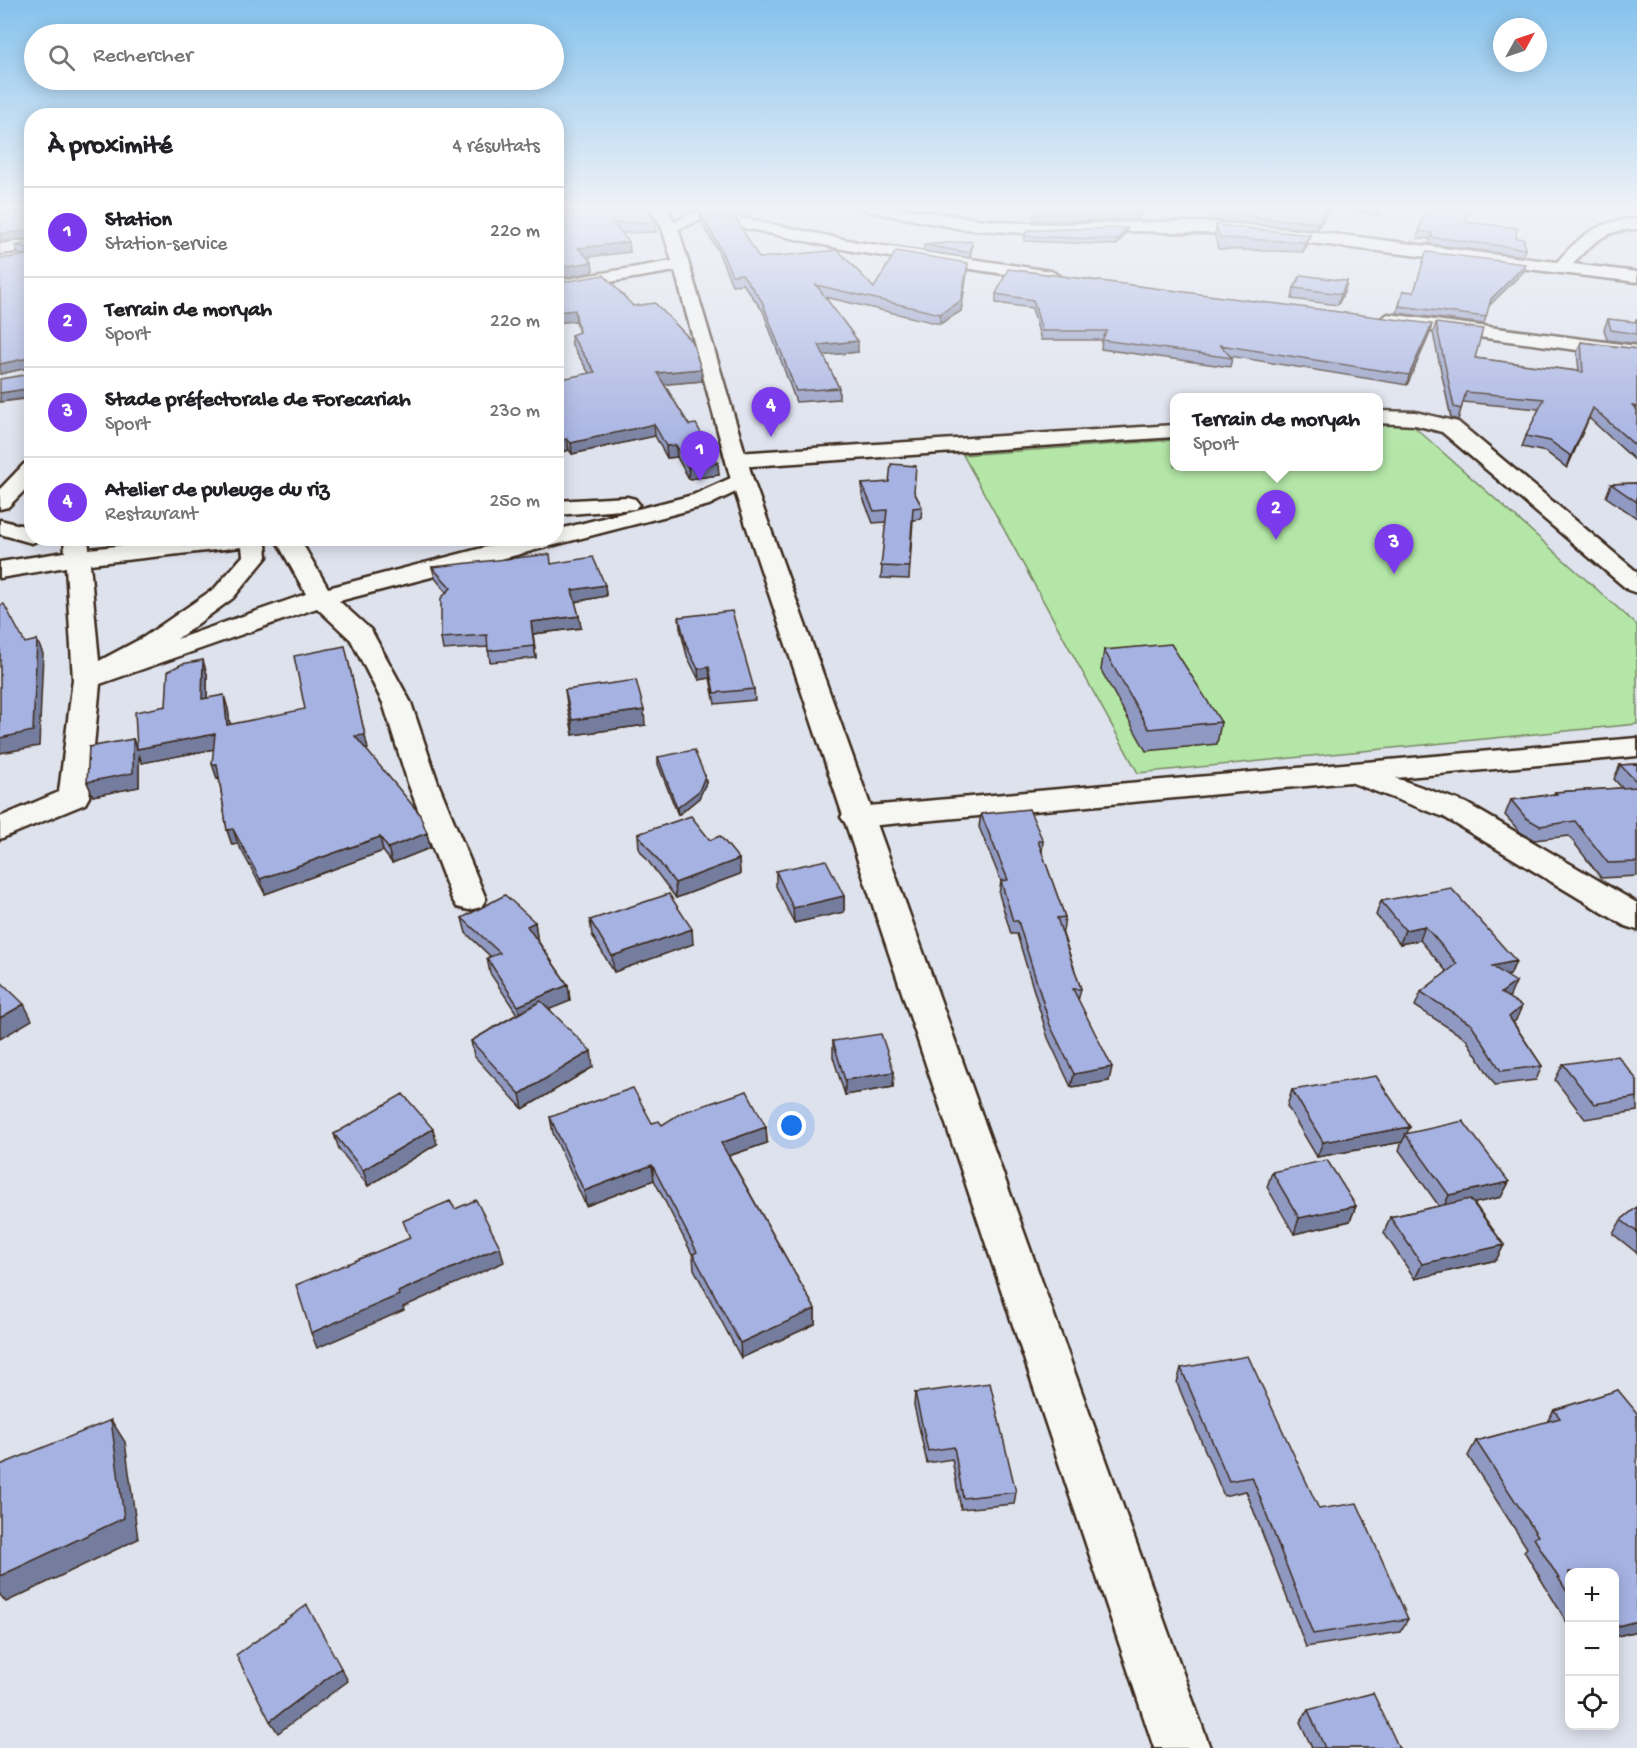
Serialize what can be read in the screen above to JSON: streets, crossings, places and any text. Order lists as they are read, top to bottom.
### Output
{
  "north": "top right",
  "page": {
    "search": "Rechercher",
    "heading": ["À proximité", "4 résultats"],
    "list": [
      {
        "mark": "1",
        "name": "Station",
        "note": "Station-service",
        "value": "220 m"
      },
      {
        "mark": "2",
        "name": "Terrain de moryah",
        "note": "Sport",
        "value": "220 m"
      },
      {
        "mark": "3",
        "name": "Stade préfectorale de Forecariah",
        "note": "Sport",
        "value": "230 m"
      },
      {
        "mark": "4",
        "name": "Atelier de puleuge du riz",
        "note": "Restaurant",
        "value": "250 m"
      }
    ],
    "pins": [
      "4",
      "1",
      "2",
      "3"
    ],
    "popup": ["Terrain de moryah", "Sport"],
    "map_buttons": ["+", "−"]
  }
}
